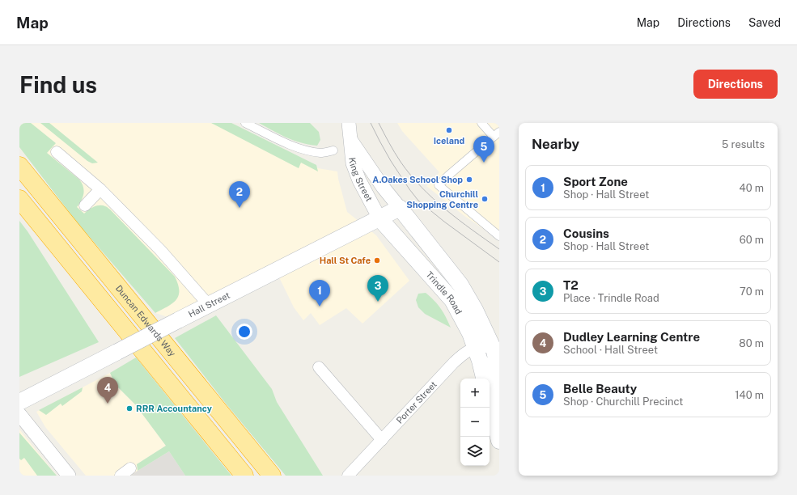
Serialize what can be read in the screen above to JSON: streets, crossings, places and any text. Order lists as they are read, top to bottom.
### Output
{
  "streets": {
    "highway": ["Duncan Edwards Way"],
    "main road": ["Trindle Road", "Hall Street"],
    "street": ["King Street", "Porter Street"]
  },
  "crossings": [
    ["King Street", "Trindle Road"],
    ["King Street", "Hall Street"],
    ["Trindle Road", "Hall Street"],
    ["Trindle Road", "Porter Street"]
  ],
  "places": [
    "Iceland",
    "A.Oakes School Shop",
    "Churchill Shopping Centre",
    "Hall St Cafe",
    "RRR Accountancy"
  ],
  "page": {
    "header": "Map",
    "nav": ["Map", "Directions", "Saved"],
    "buttons": "Directions",
    "title": "Find us",
    "heading": ["Nearby", "5 results"],
    "pins": [
      "5",
      "2",
      "3",
      "1",
      "4"
    ],
    "list": [
      {
        "mark": "1",
        "name": "Sport Zone",
        "note": "Shop · Hall Street",
        "value": "40 m"
      },
      {
        "mark": "2",
        "name": "Cousins",
        "note": "Shop · Hall Street",
        "value": "60 m"
      },
      {
        "mark": "3",
        "name": "T2",
        "note": "Place · Trindle Road",
        "value": "70 m"
      },
      {
        "mark": "4",
        "name": "Dudley Learning Centre",
        "note": "School · Hall Street",
        "value": "80 m"
      },
      {
        "mark": "5",
        "name": "Belle Beauty",
        "note": "Shop · Churchill Precinct",
        "value": "140 m"
      }
    ],
    "map_buttons": ["+", "−"]
  }
}
